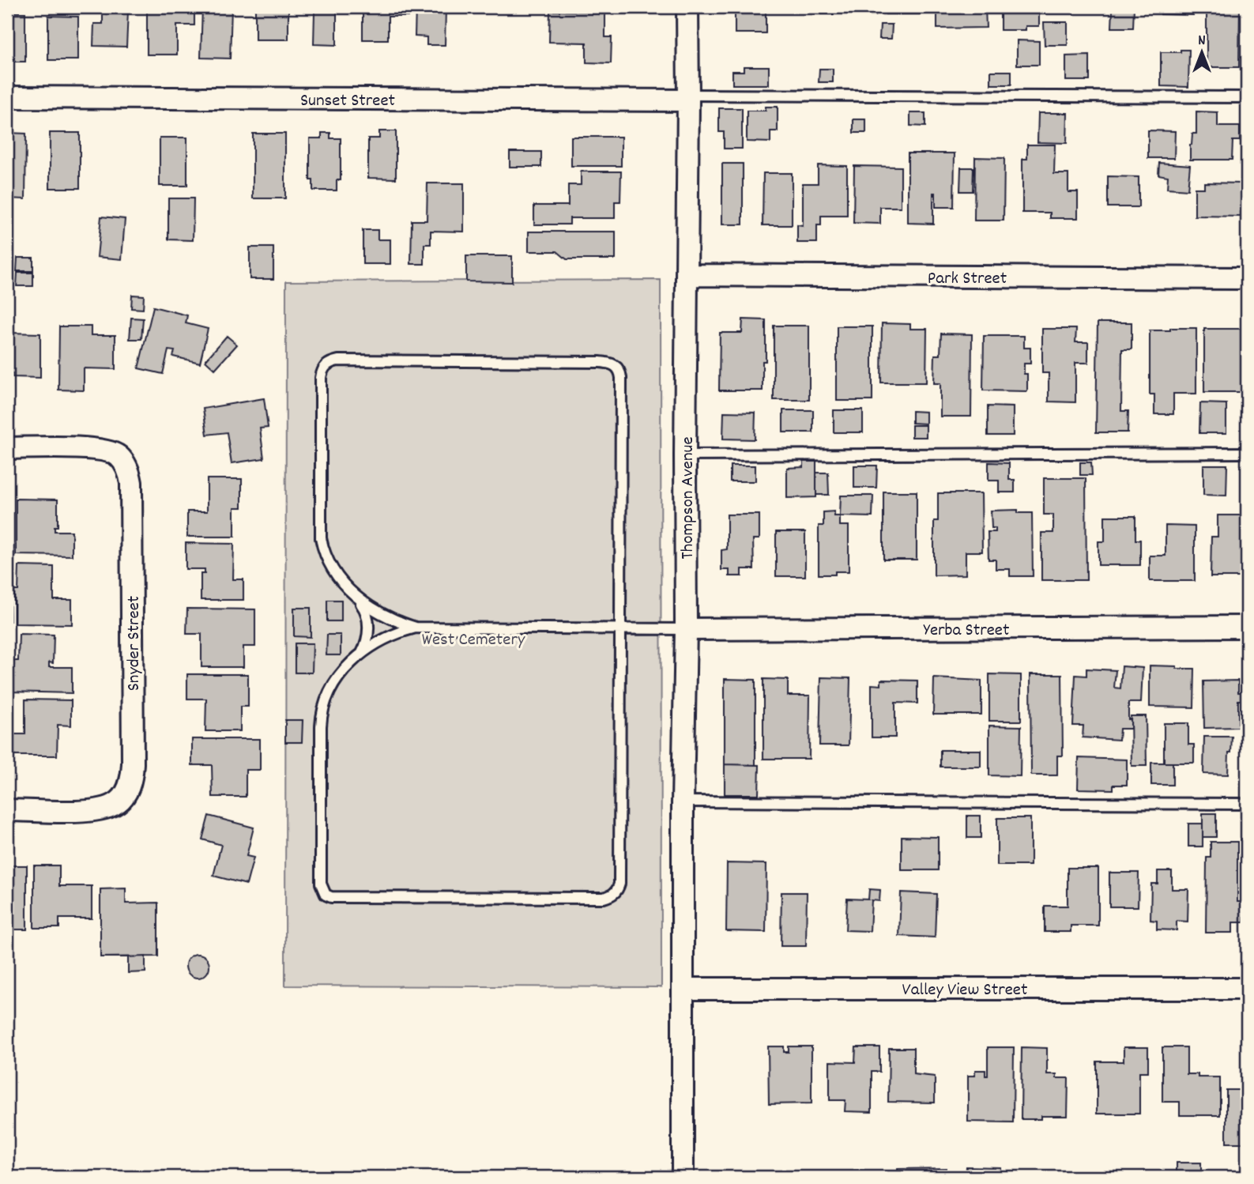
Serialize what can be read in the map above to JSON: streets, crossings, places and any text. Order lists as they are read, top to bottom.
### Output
{
  "streets": {
    "street": [
      "Sunset Street",
      "Park Street",
      "Thompson Avenue",
      "Yerba Street",
      "Snyder Street",
      "Valley View Street"
    ]
  },
  "crossings": [
    ["Sunset Street", "Thompson Avenue"],
    ["Park Street", "Thompson Avenue"],
    ["Thompson Avenue", "Yerba Street"],
    ["Thompson Avenue", "Valley View Street"]
  ],
  "parks": ["West Cemetery"],
  "north": "top"
}
